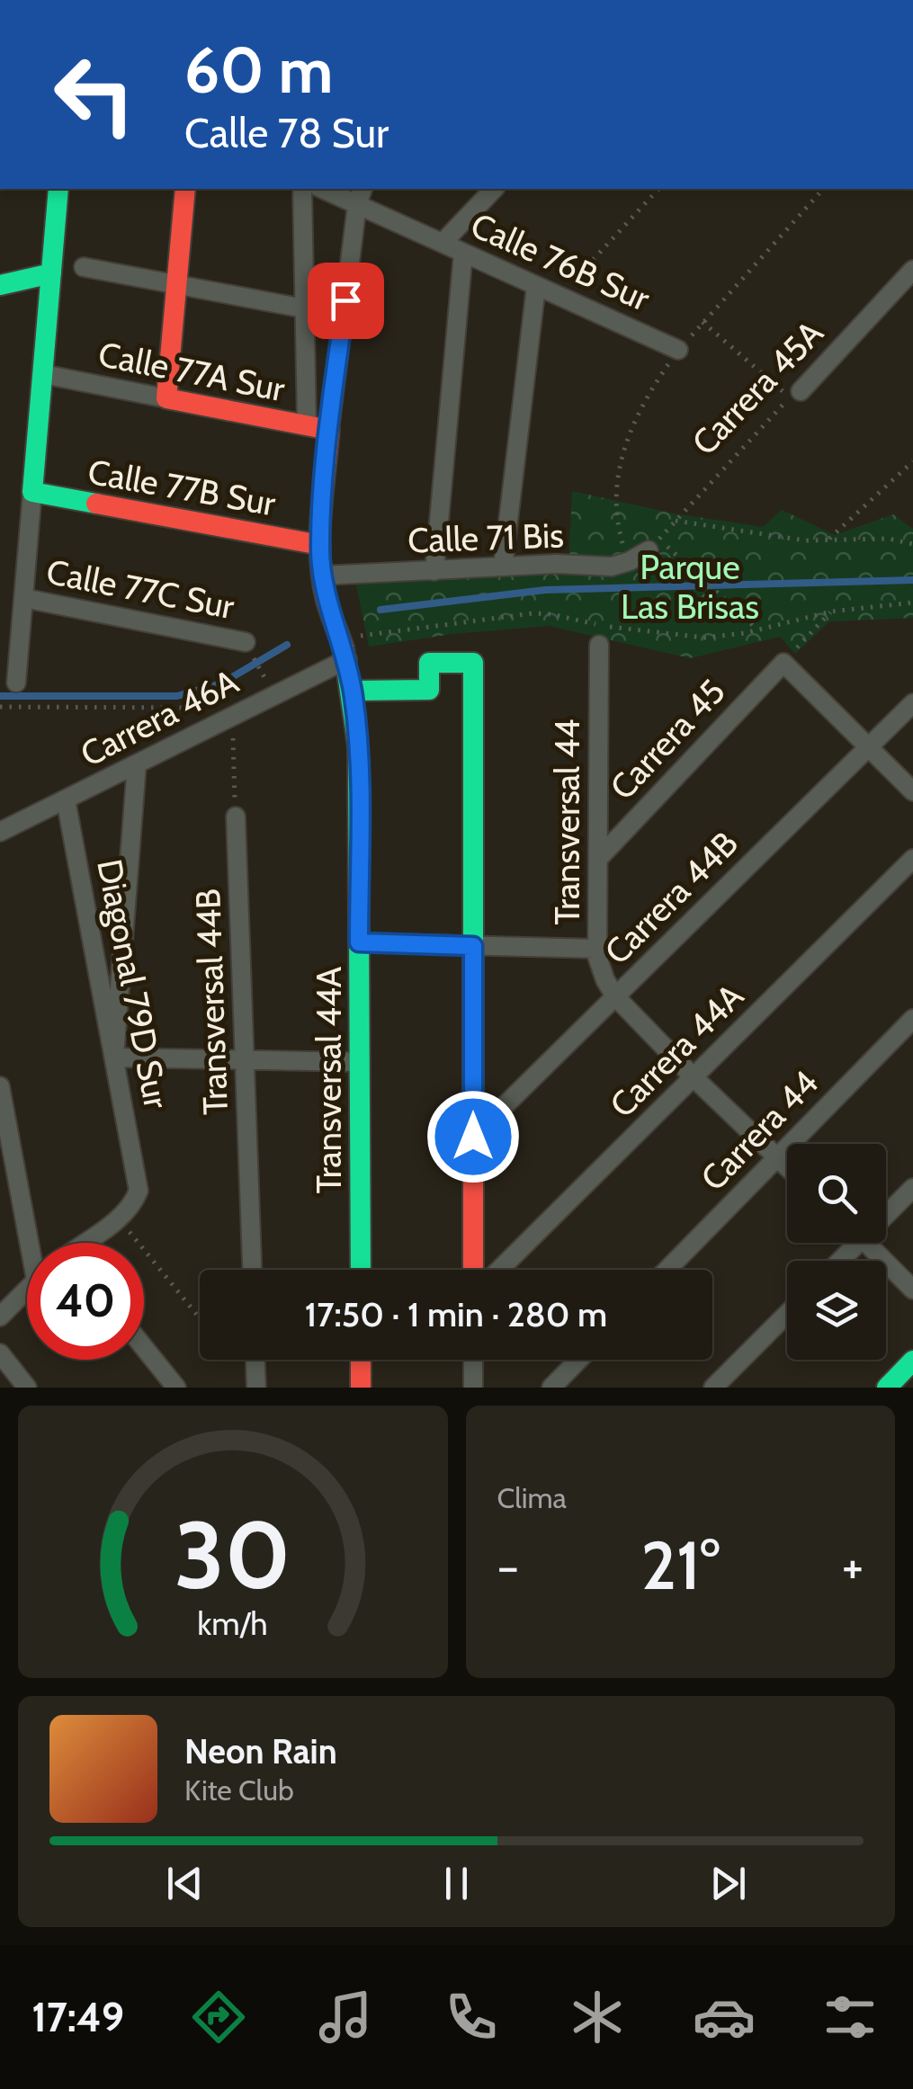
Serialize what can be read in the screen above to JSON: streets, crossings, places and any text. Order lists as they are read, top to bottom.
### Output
{
  "streets": {
    "street": [
      "Calle 76B Sur",
      "Calle 77A Sur",
      "Carrera 45A",
      "Calle 77B Sur",
      "Calle 71 Bis",
      "Calle 77C Sur",
      "Carrera 46A",
      "Carrera 45",
      "Transversal 44",
      "Carrera 44B",
      "Diagonal 79D Sur",
      "Transversal 44B",
      "Carrera 44A",
      "Transversal 44A",
      "Carrera 44"
    ]
  },
  "crossings": [
    ["Calle 77A Sur", "Transversal 44A"],
    ["Carrera 45A", "Calle 71 Bis"],
    ["Calle 77B Sur", "Transversal 44A"],
    ["Calle 71 Bis", "Transversal 44A"],
    ["Carrera 46A", "Diagonal 79D Sur"],
    ["Carrera 46A", "Transversal 44A"],
    ["Carrera 45", "Transversal 44"],
    ["Transversal 44", "Carrera 44B"]
  ],
  "parks": ["Parque Las Brisas"],
  "page": {
    "turn": ["60 m", "Calle 78 Sur"],
    "limit": "40",
    "trip": "17:50 · 1 min · 280 m",
    "tile": "Clima",
    "heat": ["−", "21°", "+"],
    "song": ["Neon Rain", "Kite Club"],
    "tabs": "17:49",
    "gauge": ["30", "km/h"]
  }
}
